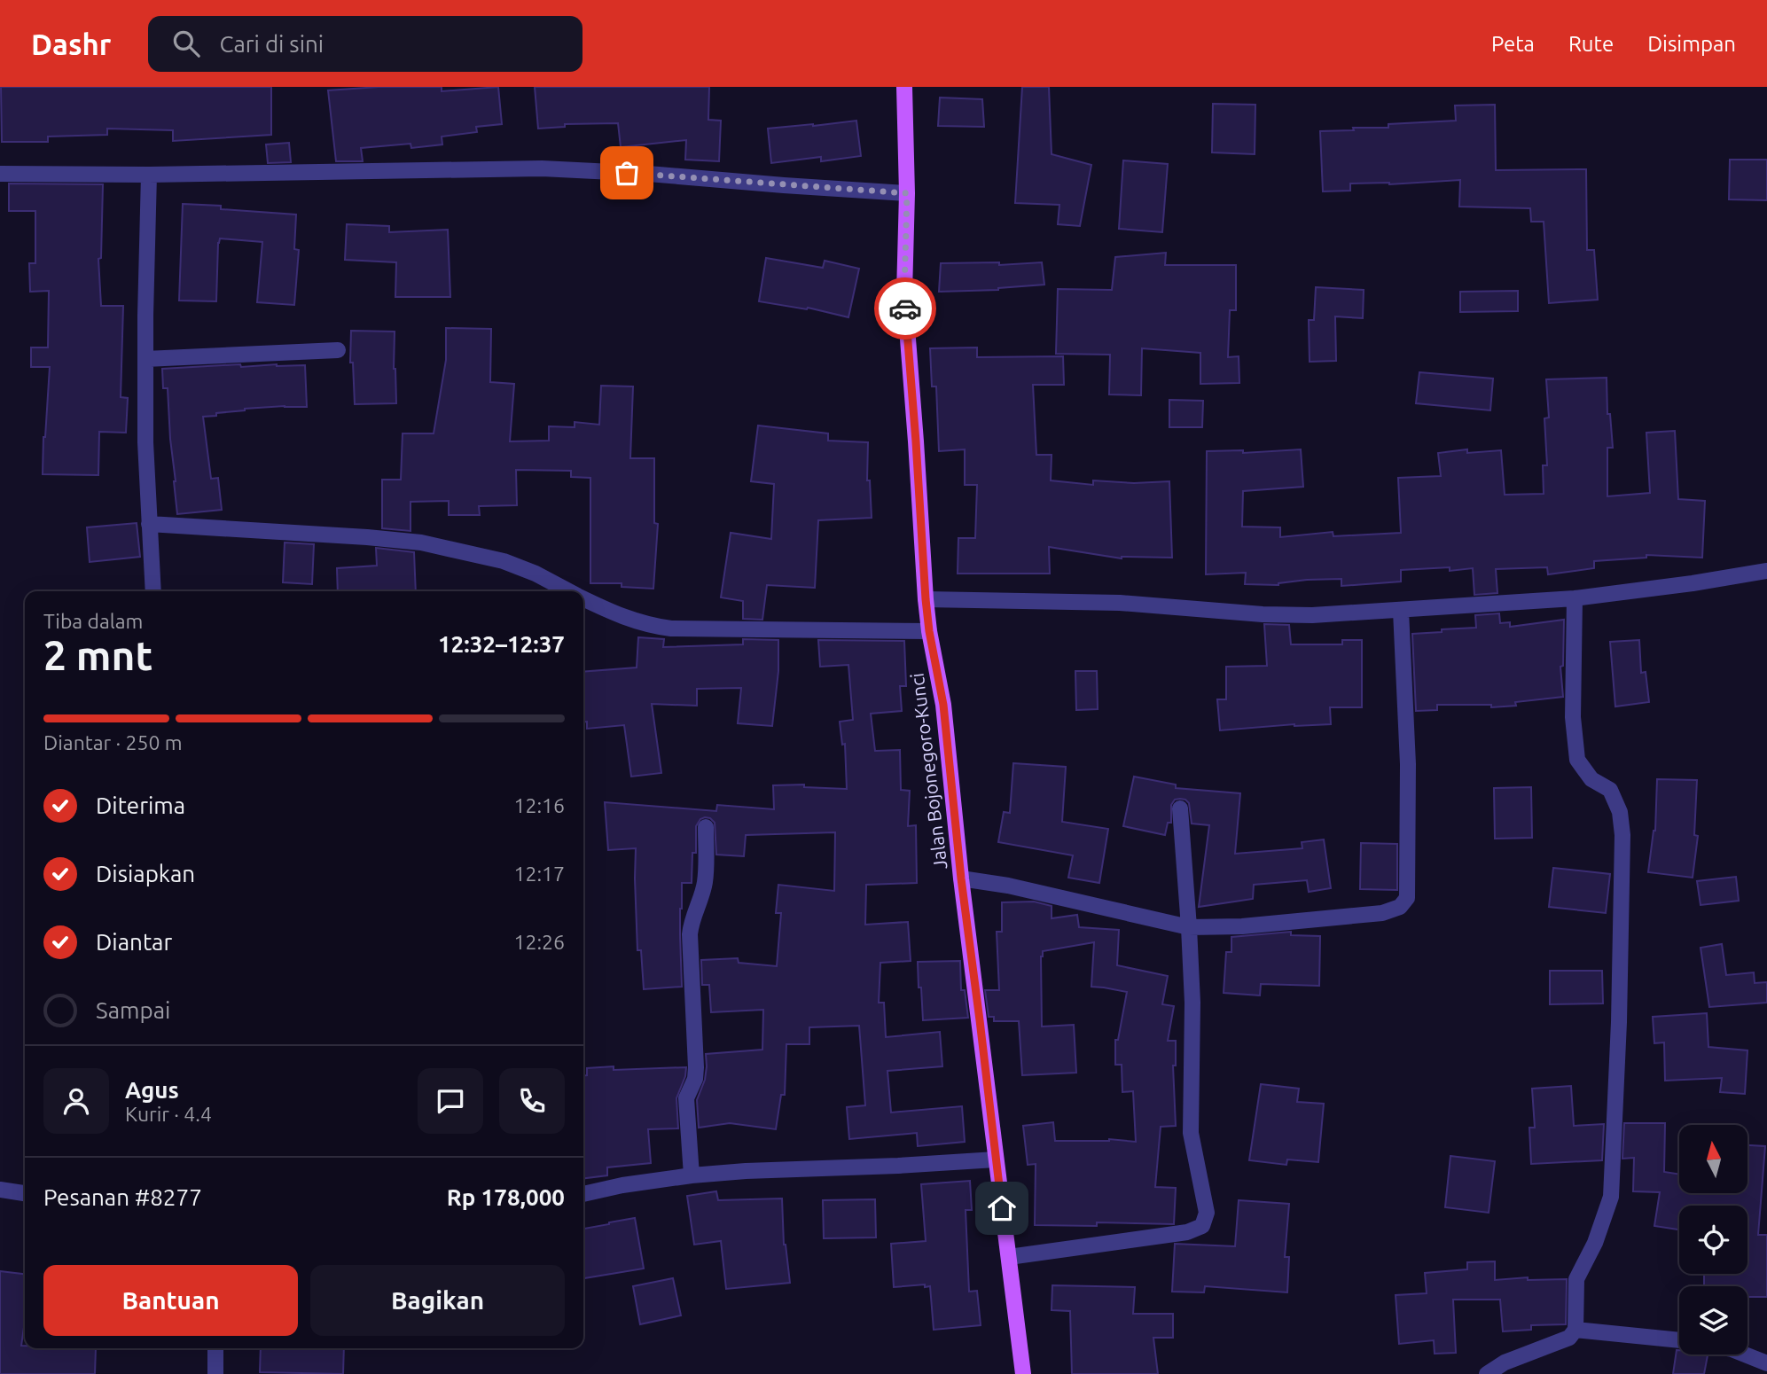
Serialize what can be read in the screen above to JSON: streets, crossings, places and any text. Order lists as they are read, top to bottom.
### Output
{
  "streets": {
    "main road": ["Jalan Bojonegoro-Kunci"]
  },
  "north": "top",
  "page": {
    "header": "Dashr",
    "search": "Cari di sini",
    "nav": ["Peta", "Rute", "Disimpan"],
    "heading": ["2 mnt", "Tiba dalam", "12:32–12:37"],
    "panel": [
      "Agus",
      "Kurir · 4.4",
      "Pesanan #8277",
      "Rp 178,000"
    ],
    "bar": "Diantar · 250 m",
    "list": [
      ["Diterima", "12:16"],
      ["Disiapkan", "12:17"],
      ["Diantar", "12:26"],
      "Sampai"
    ],
    "buttons": ["Bantuan", "Bagikan"]
  }
}
